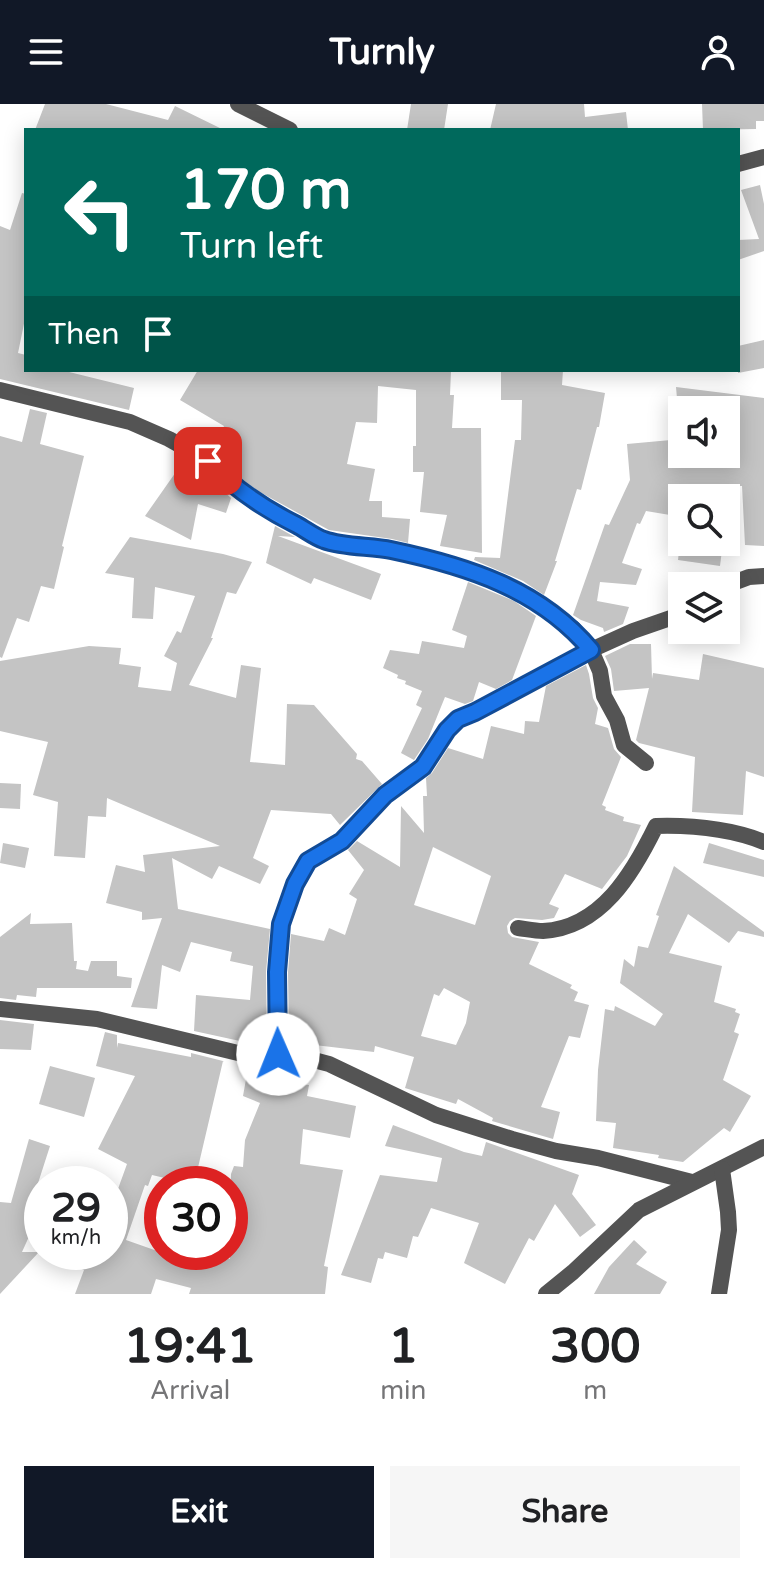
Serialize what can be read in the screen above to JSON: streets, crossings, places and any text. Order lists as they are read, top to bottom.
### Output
{
  "page": {
    "header": "Turnly",
    "turn": ["170 m", "Turn left"],
    "then": "Then",
    "speed": "29 km/h",
    "limit": "30",
    "eta": [
      "19:41",
      "Arrival",
      "1",
      "min",
      "300",
      "m"
    ],
    "buttons": ["Exit", "Share"]
  }
}
